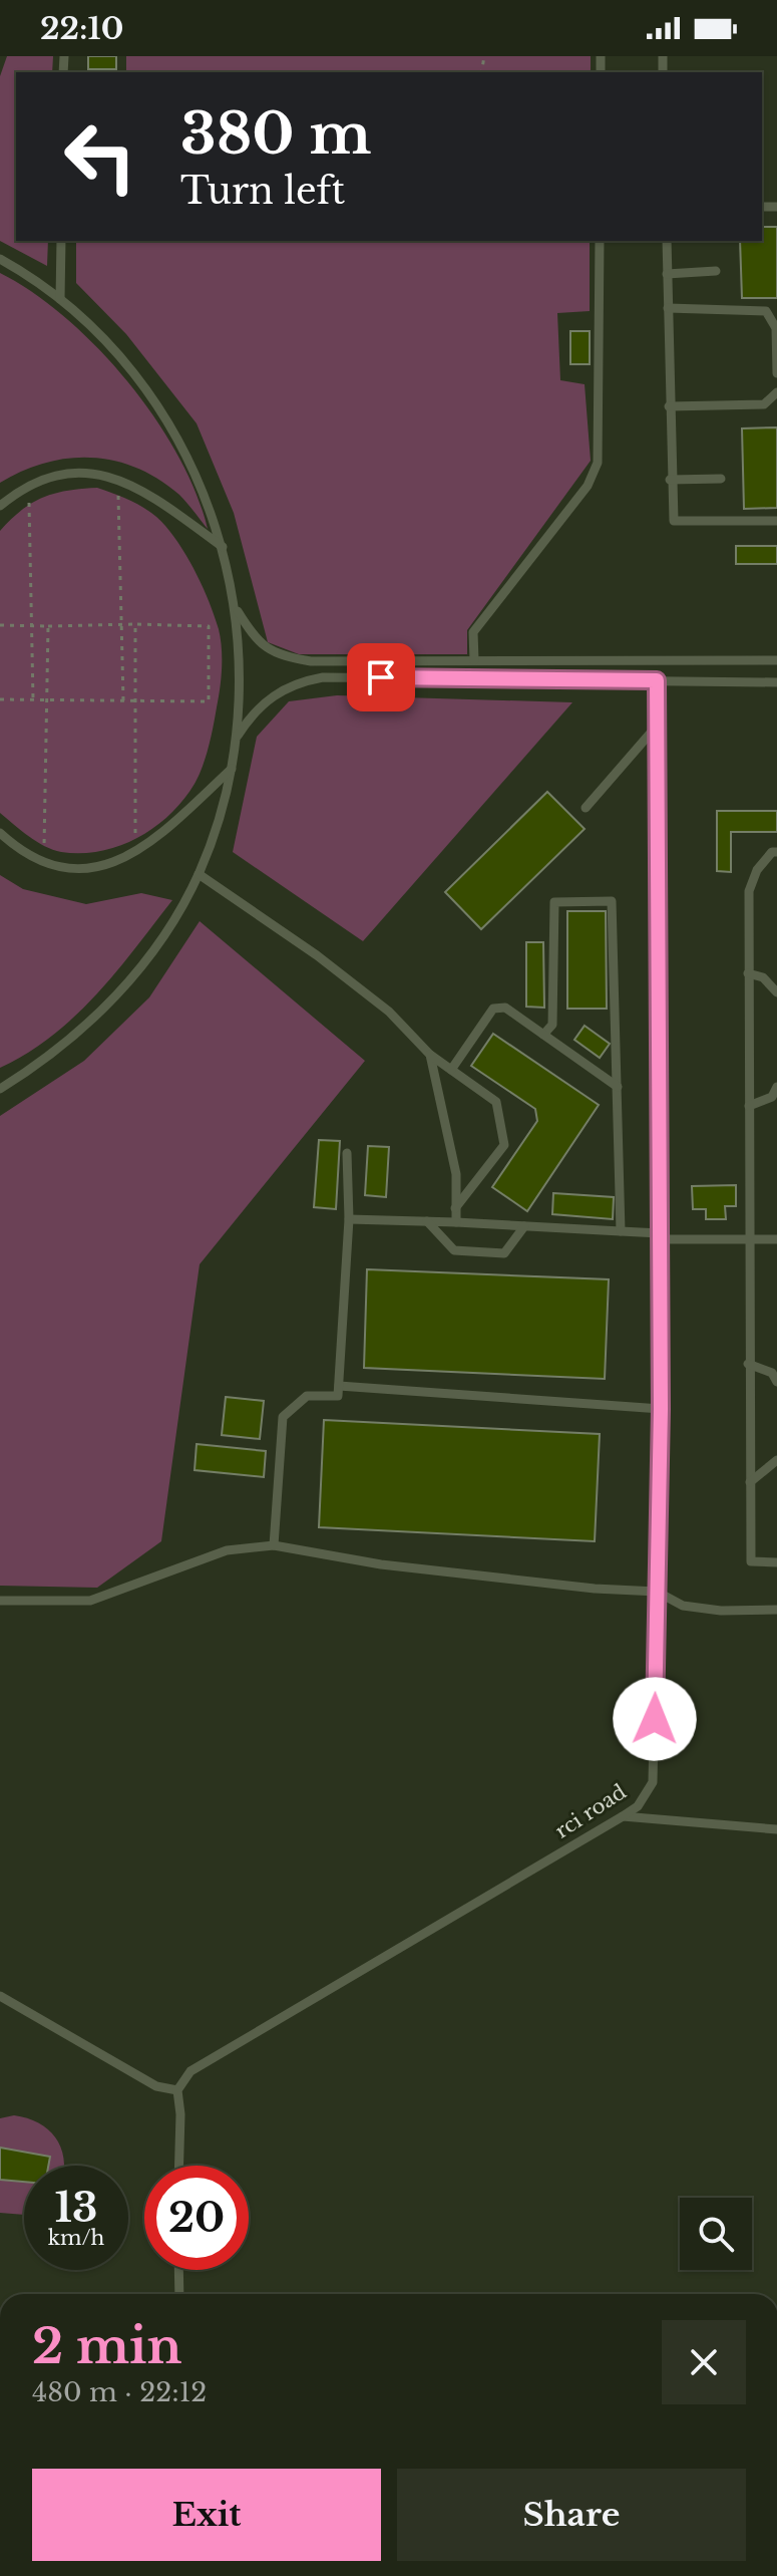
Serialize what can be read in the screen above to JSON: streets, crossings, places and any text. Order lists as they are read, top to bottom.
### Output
{
  "streets": {
    "lane": ["rci road"]
  },
  "page": {
    "status": "22:10",
    "turn": ["380 m", "Turn left"],
    "speed": "13 km/h",
    "limit": "20",
    "heading": ["2 min", "480 m · 22:12"],
    "buttons": ["Exit", "Share"]
  }
}
